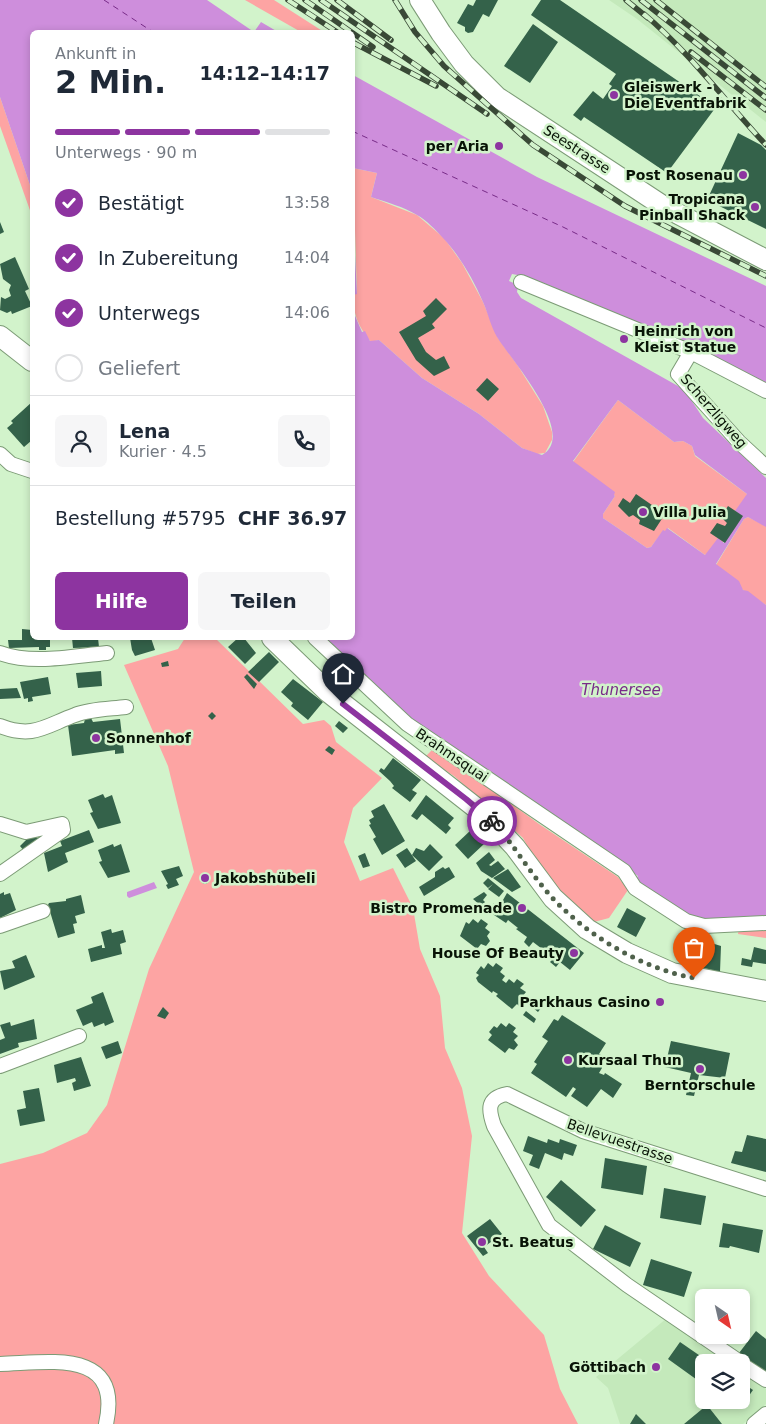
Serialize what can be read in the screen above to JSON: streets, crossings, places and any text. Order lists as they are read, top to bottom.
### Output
{
  "streets": {
    "main road": ["Seestrasse"],
    "street": ["Scherzligweg", "Brahmsquai", "Bellevuestrasse"]
  },
  "water": ["Thunersee"],
  "places": [
    "Gleiswerk - Die Eventfabrik",
    "per Aria",
    "Post Rosenau",
    "Tropicana Pinball Shack",
    "Heinrich von Kleist Statue",
    "Villa Julia",
    "Sonnenhof",
    "Jakobshübeli",
    "Bistro Promenade",
    "House Of Beauty",
    "Parkhaus Casino",
    "Kursaal Thun",
    "Berntorschule",
    "St. Beatus",
    "Göttibach"
  ],
  "north": "bottom right",
  "page": {
    "heading": ["2 Min.", "Ankunft in", "14:12–14:17"],
    "panel": [
      "Lena",
      "Kurier · 4.5",
      "Bestellung #5795",
      "CHF 36.97"
    ],
    "bar": "Unterwegs · 90 m",
    "list": [
      ["Bestätigt", "13:58"],
      ["In Zubereitung", "14:04"],
      ["Unterwegs", "14:06"],
      "Geliefert"
    ],
    "buttons": ["Hilfe", "Teilen"]
  }
}
